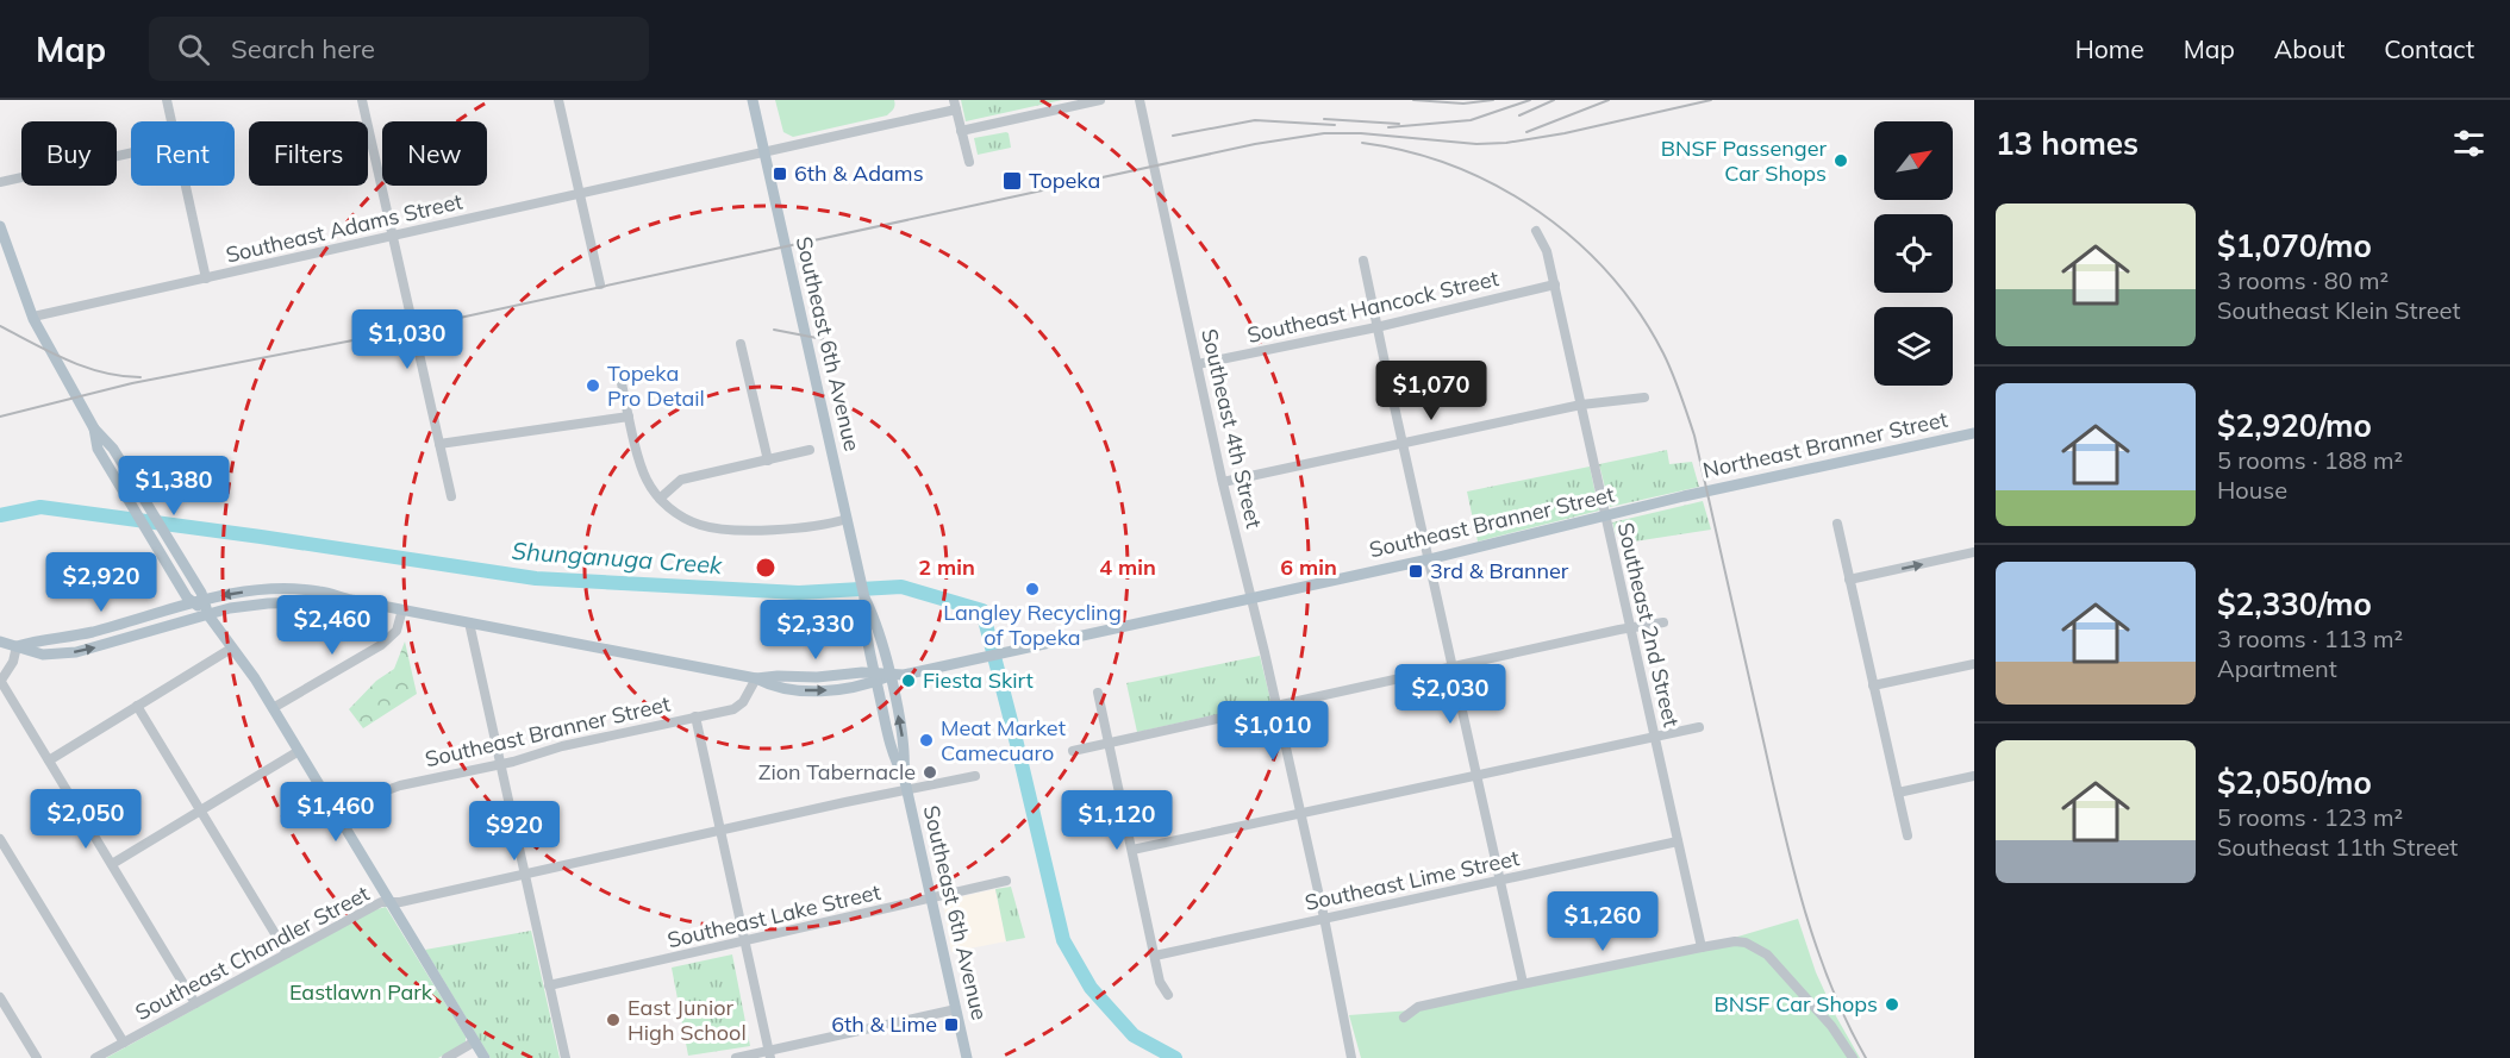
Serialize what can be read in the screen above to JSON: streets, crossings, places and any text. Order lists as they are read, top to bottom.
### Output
{
  "streets": {
    "main road": ["Southeast 6th Avenue", "Northeast Branner Street", "Southeast Branner Street"],
    "street": [
      "Southeast Adams Street",
      "Southeast Hancock Street",
      "Southeast 4th Street",
      "Southeast 2nd Street",
      "Southeast Lime Street",
      "Southeast Lake Street",
      "Southeast Chandler Street"
    ]
  },
  "crossings": [
    ["Southeast Hancock Street", "Southeast 4th Street"],
    ["Southeast Hancock Street", "Southeast 2nd Street"],
    ["Southeast 6th Avenue", "Southeast Branner Street"],
    ["Southeast 6th Avenue", "Southeast Lake Street"],
    ["Southeast 6th Avenue", "Southeast Chandler Street"],
    ["Southeast 4th Street", "Southeast Branner Street"],
    ["Southeast 4th Street", "Southeast Lime Street"],
    ["Northeast Branner Street", "Southeast Branner Street"],
    ["Southeast 2nd Street", "Southeast Lime Street"]
  ],
  "water": ["Shunganuga Creek"],
  "parks": ["Eastlawn Park"],
  "places": {
    "other": [
      "BNSF Passenger Car Shops",
      "Topeka Pro Detail",
      "Langley Recycling of Topeka",
      "Fiesta Skirt",
      "Meat Market Camecuaro",
      "Zion Tabernacle",
      "BNSF Car Shops",
      "East Junior High School"
    ],
    "transit": [
      "6th & Adams",
      "Topeka",
      "3rd & Branner",
      "6th & Lime"
    ]
  },
  "north": "top right",
  "page": {
    "header": "Map",
    "search": "Search here",
    "nav": [
      "Home",
      "Map",
      "About",
      "Contact"
    ],
    "heading": "13 homes",
    "chip": [
      "Buy",
      "Rent",
      "Filters",
      "New"
    ],
    "list": [
      {
        "name": "$1,070/mo",
        "note": "3 rooms · 80 m² · Southeast Klein Street"
      },
      {
        "name": "$2,920/mo",
        "note": "5 rooms · 188 m² · House"
      },
      {
        "name": "$2,330/mo",
        "note": "3 rooms · 113 m² · Apartment"
      },
      {
        "name": "$2,050/mo",
        "note": "5 rooms · 123 m² · Southeast 11th Street"
      }
    ],
    "price": [
      "$1,030",
      "$1,070",
      "$1,380",
      "$2,920",
      "$2,460",
      "$2,330",
      "$2,030",
      "$1,010",
      "$1,460",
      "$2,050",
      "$1,120",
      "$920",
      "$1,260"
    ]
  },
  "rings": ["2 min", "4 min", "6 min"]
}
